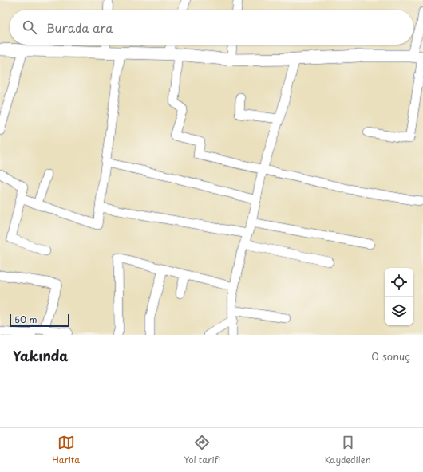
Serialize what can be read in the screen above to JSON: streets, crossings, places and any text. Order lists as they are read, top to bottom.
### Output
{
  "scale_bar": "50 m",
  "page": {
    "search": "Burada ara",
    "scale": "50 m",
    "heading": ["Yakında", "0 sonuç"],
    "nav": ["Harita", "Yol tarifi", "Kaydedilen"]
  }
}
